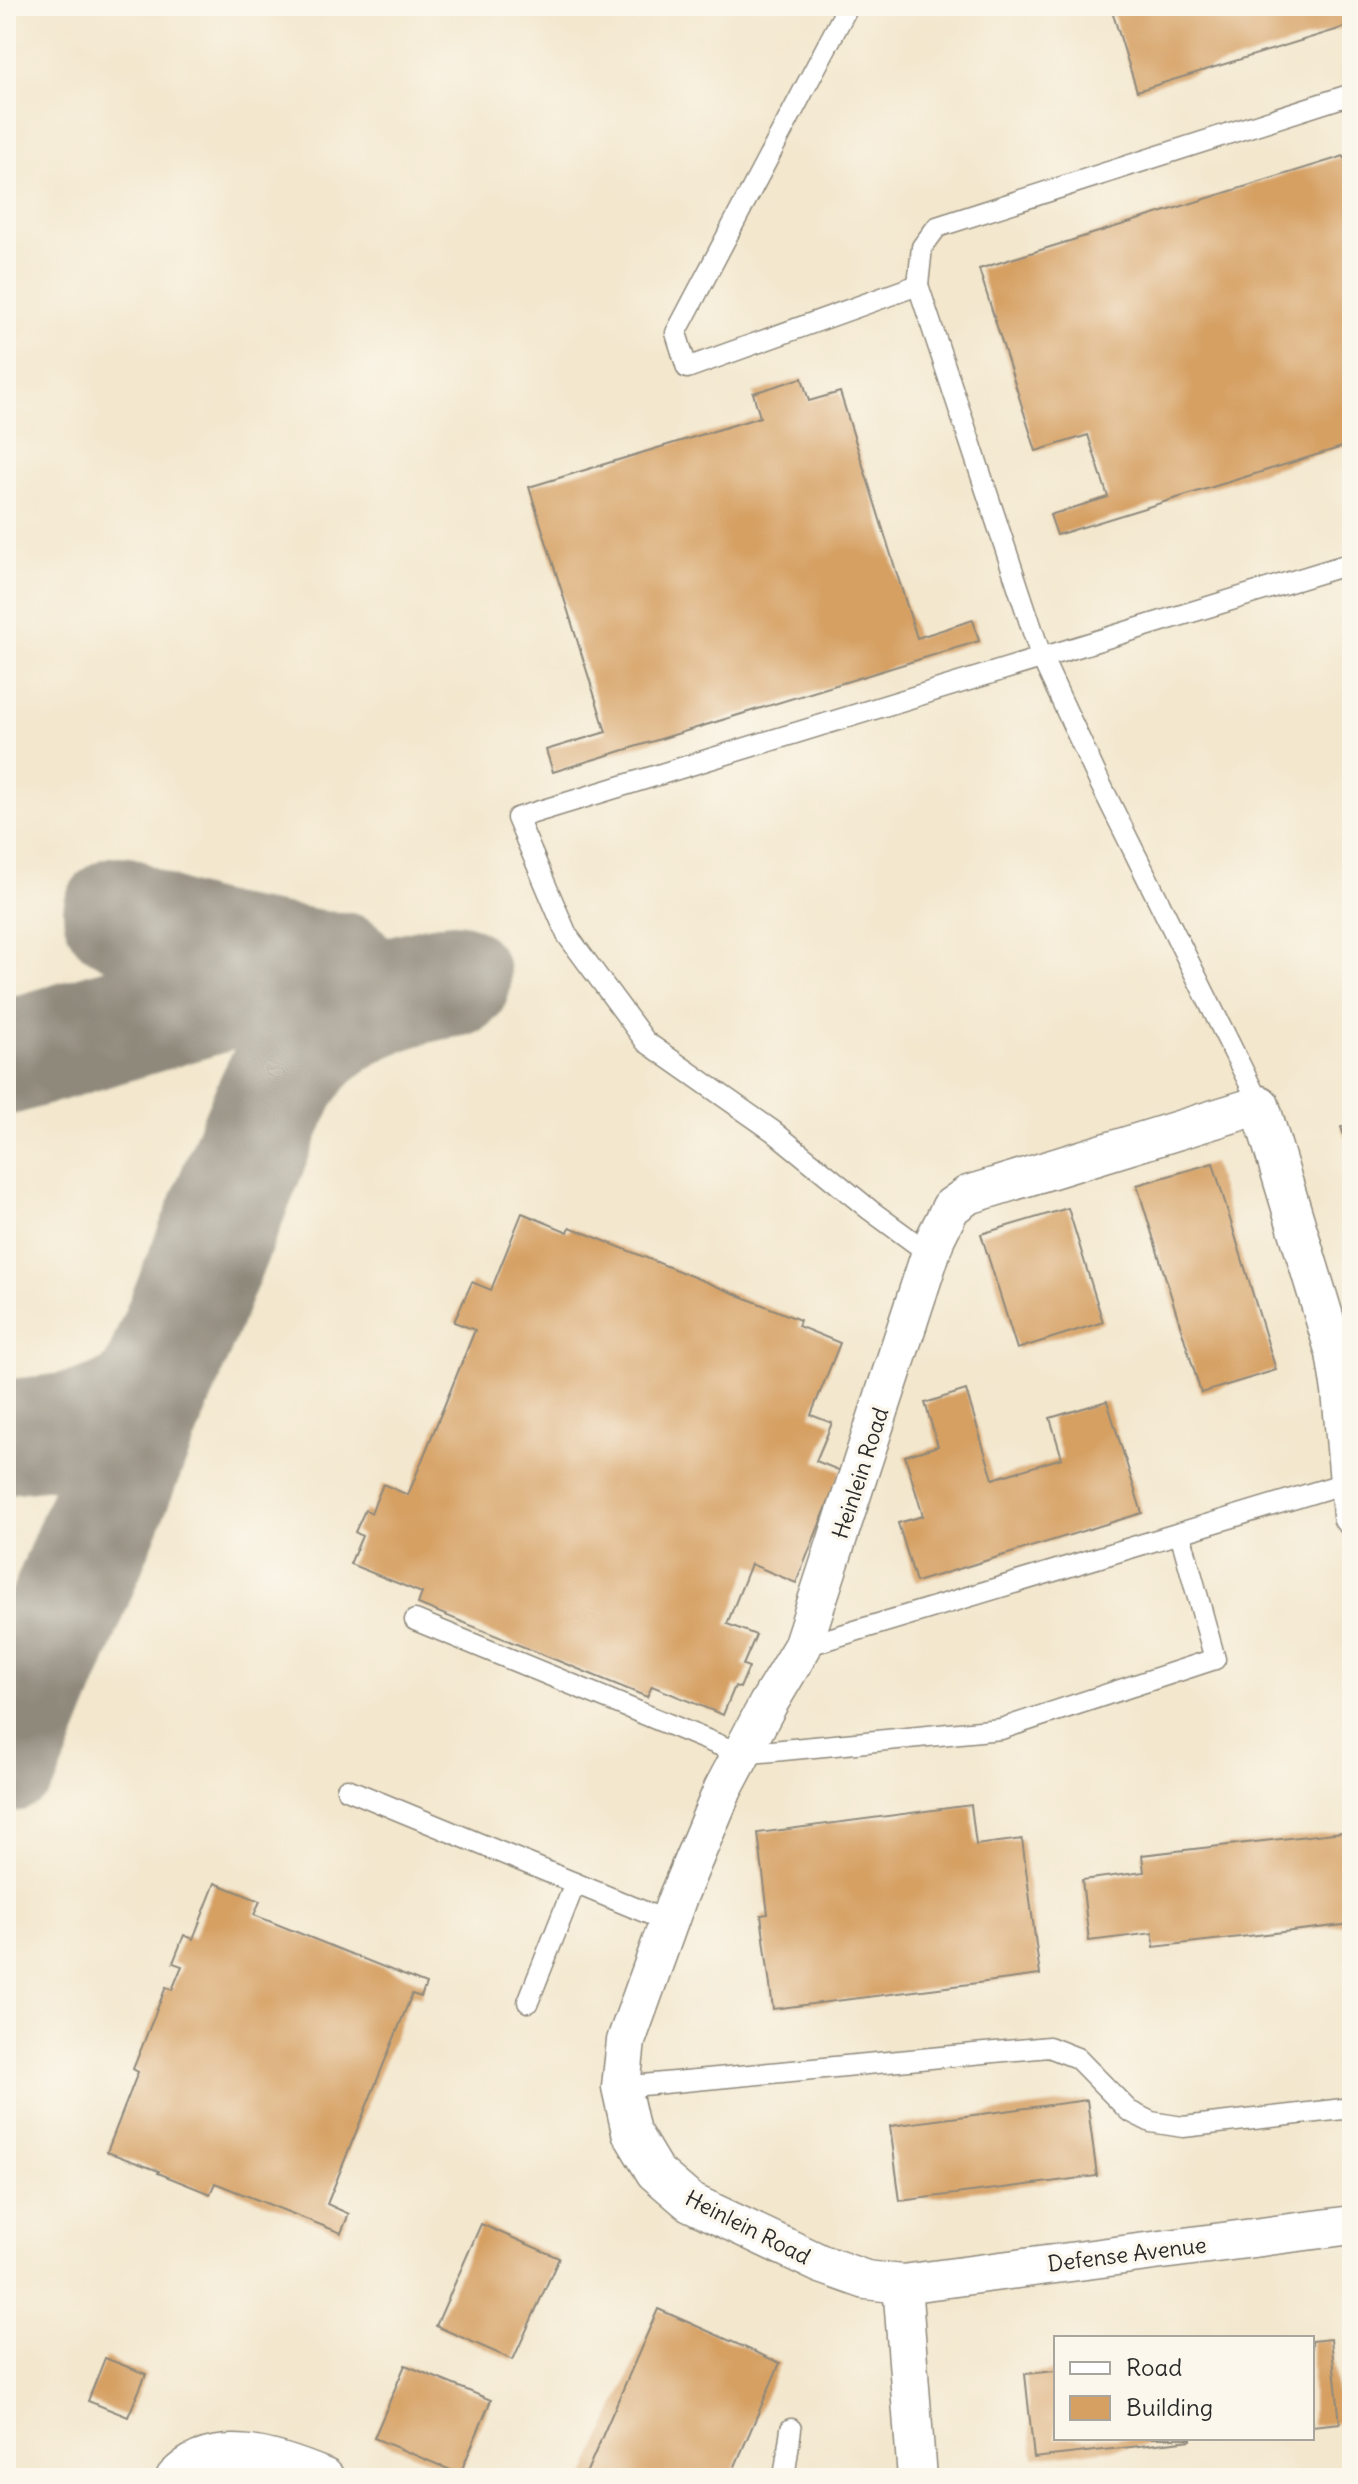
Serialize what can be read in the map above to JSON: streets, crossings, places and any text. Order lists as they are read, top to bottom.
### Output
{
  "streets": {
    "street": ["Heinlein Road", "Defense Avenue"]
  },
  "crossings": [
    ["Heinlein Road", "Defense Avenue"]
  ],
  "legend": ["Road", "Building"]
}
